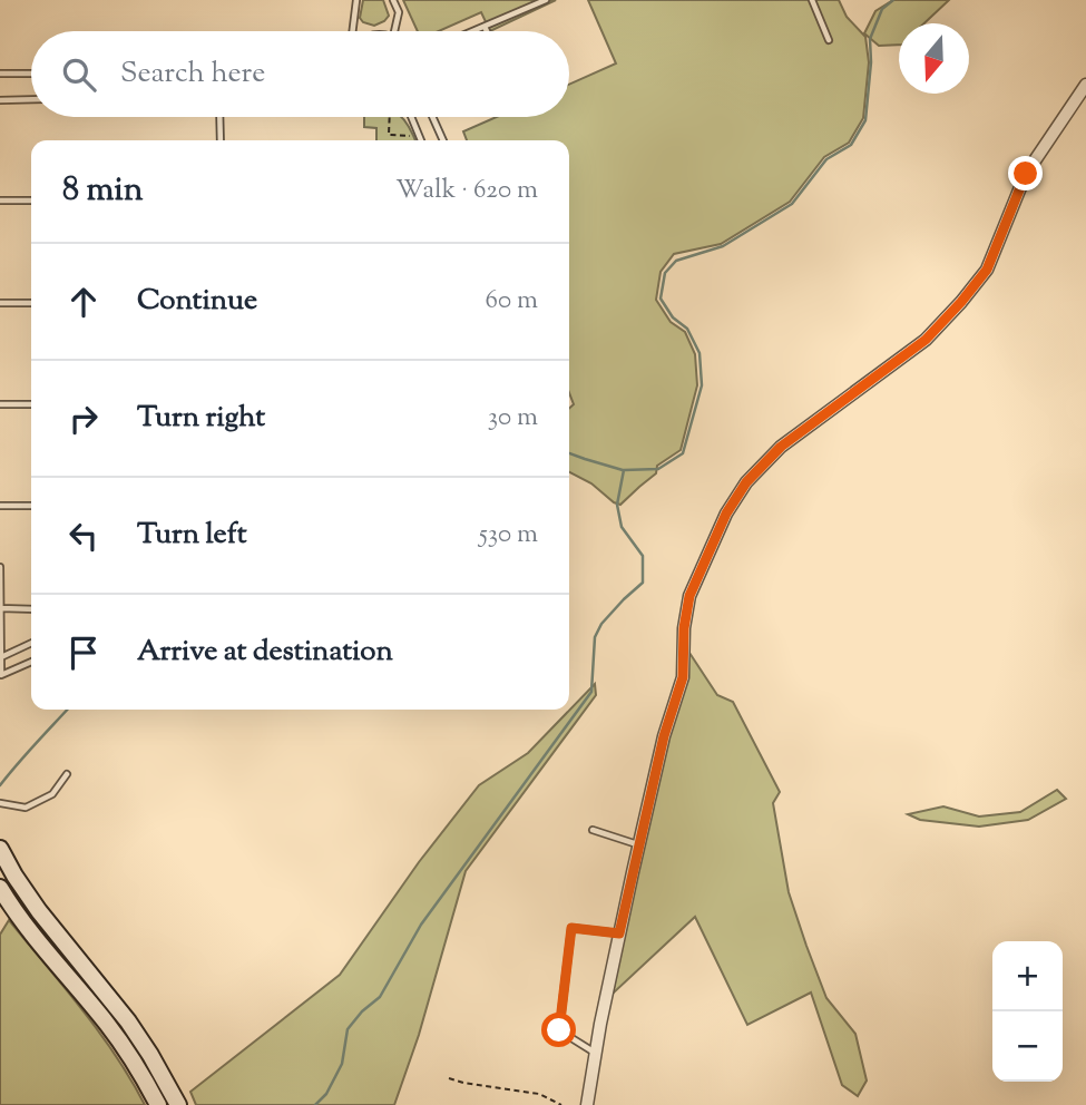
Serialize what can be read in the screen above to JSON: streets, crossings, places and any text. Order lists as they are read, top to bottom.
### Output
{
  "north": "bottom",
  "page": {
    "search": "Search here",
    "heading": ["8 min", "Walk · 620 m"],
    "list": [
      ["Continue", "60 m"],
      ["Turn right", "30 m"],
      ["Turn left", "530 m"],
      "Arrive at destination"
    ],
    "map_buttons": ["+", "−"]
  }
}
